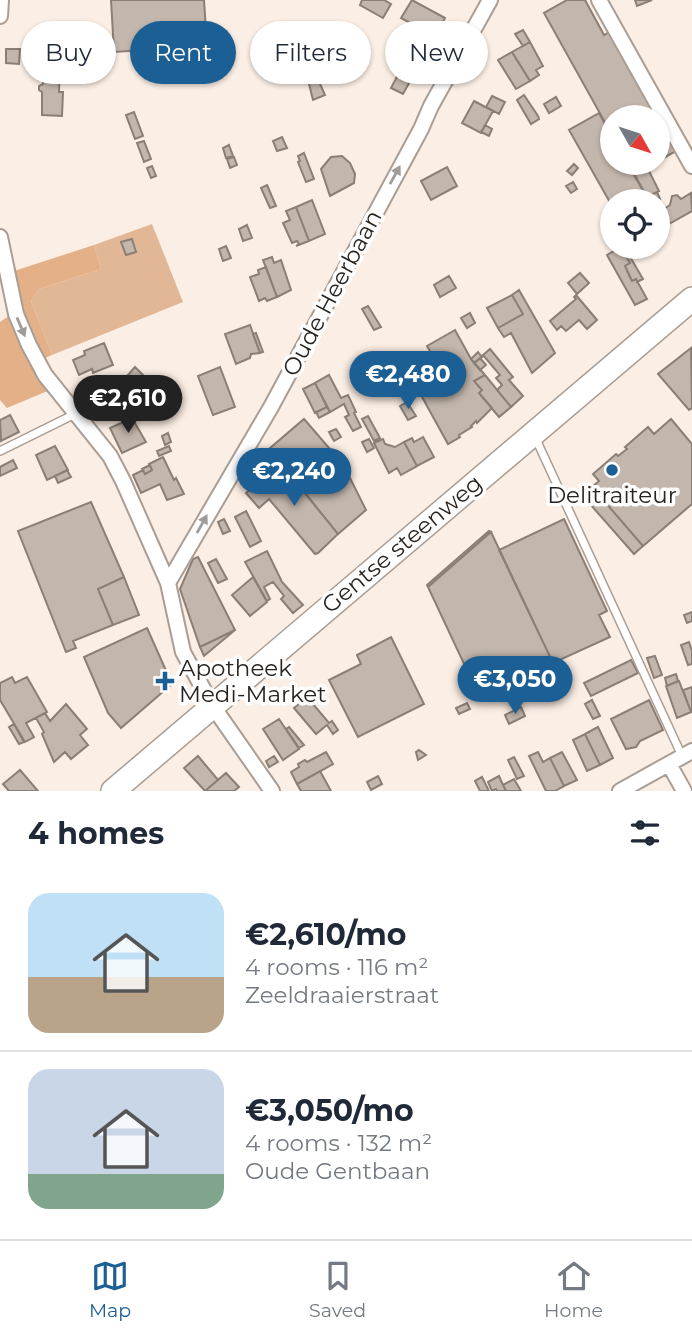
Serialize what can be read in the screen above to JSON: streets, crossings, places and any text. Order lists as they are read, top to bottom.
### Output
{
  "streets": {
    "main road": ["Gentse steenweg"],
    "street": ["Oude Heerbaan"]
  },
  "one_way": ["Oude Heerbaan"],
  "places": {
    "other": ["Delitraiteur"],
    "health": ["Apotheek Medi-Market"]
  },
  "north": "bottom right",
  "page": {
    "chip": [
      "Buy",
      "Rent",
      "Filters",
      "New"
    ],
    "price": [
      "€2,480",
      "€2,610",
      "€2,240",
      "€3,050"
    ],
    "heading": "4 homes",
    "list": [
      {
        "name": "€2,610/mo",
        "note": "4 rooms · 116 m² · Zeeldraaierstraat"
      },
      {
        "name": "€3,050/mo",
        "note": "4 rooms · 132 m² · Oude Gentbaan"
      }
    ],
    "tabs": ["Map", "Saved", "Home"]
  }
}
